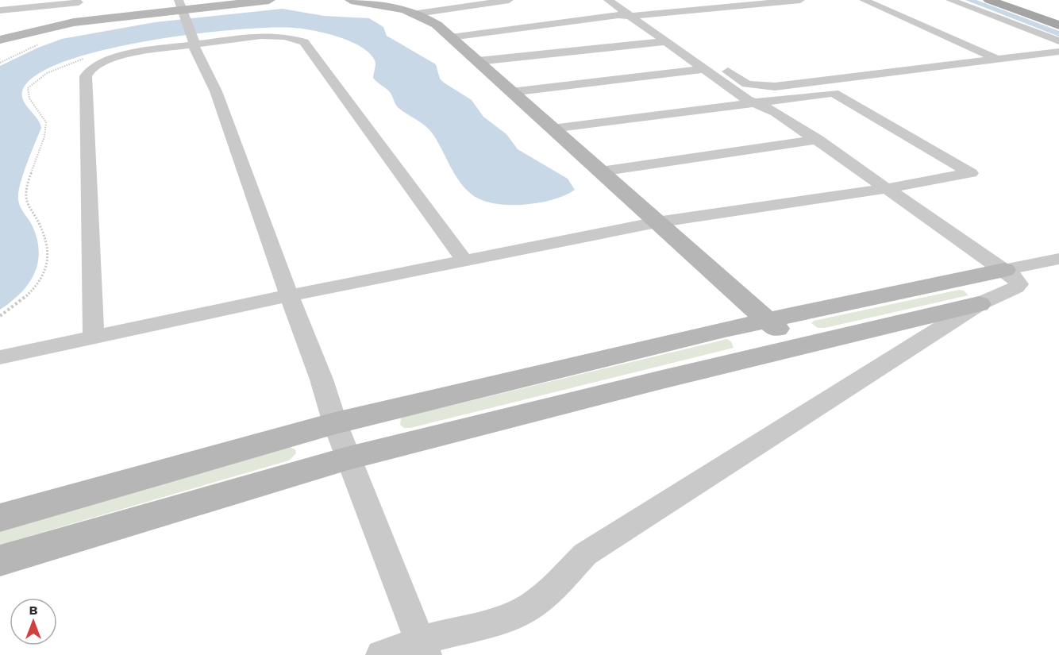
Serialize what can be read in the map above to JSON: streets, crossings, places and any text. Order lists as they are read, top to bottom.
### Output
{
  "north": "top"
}
